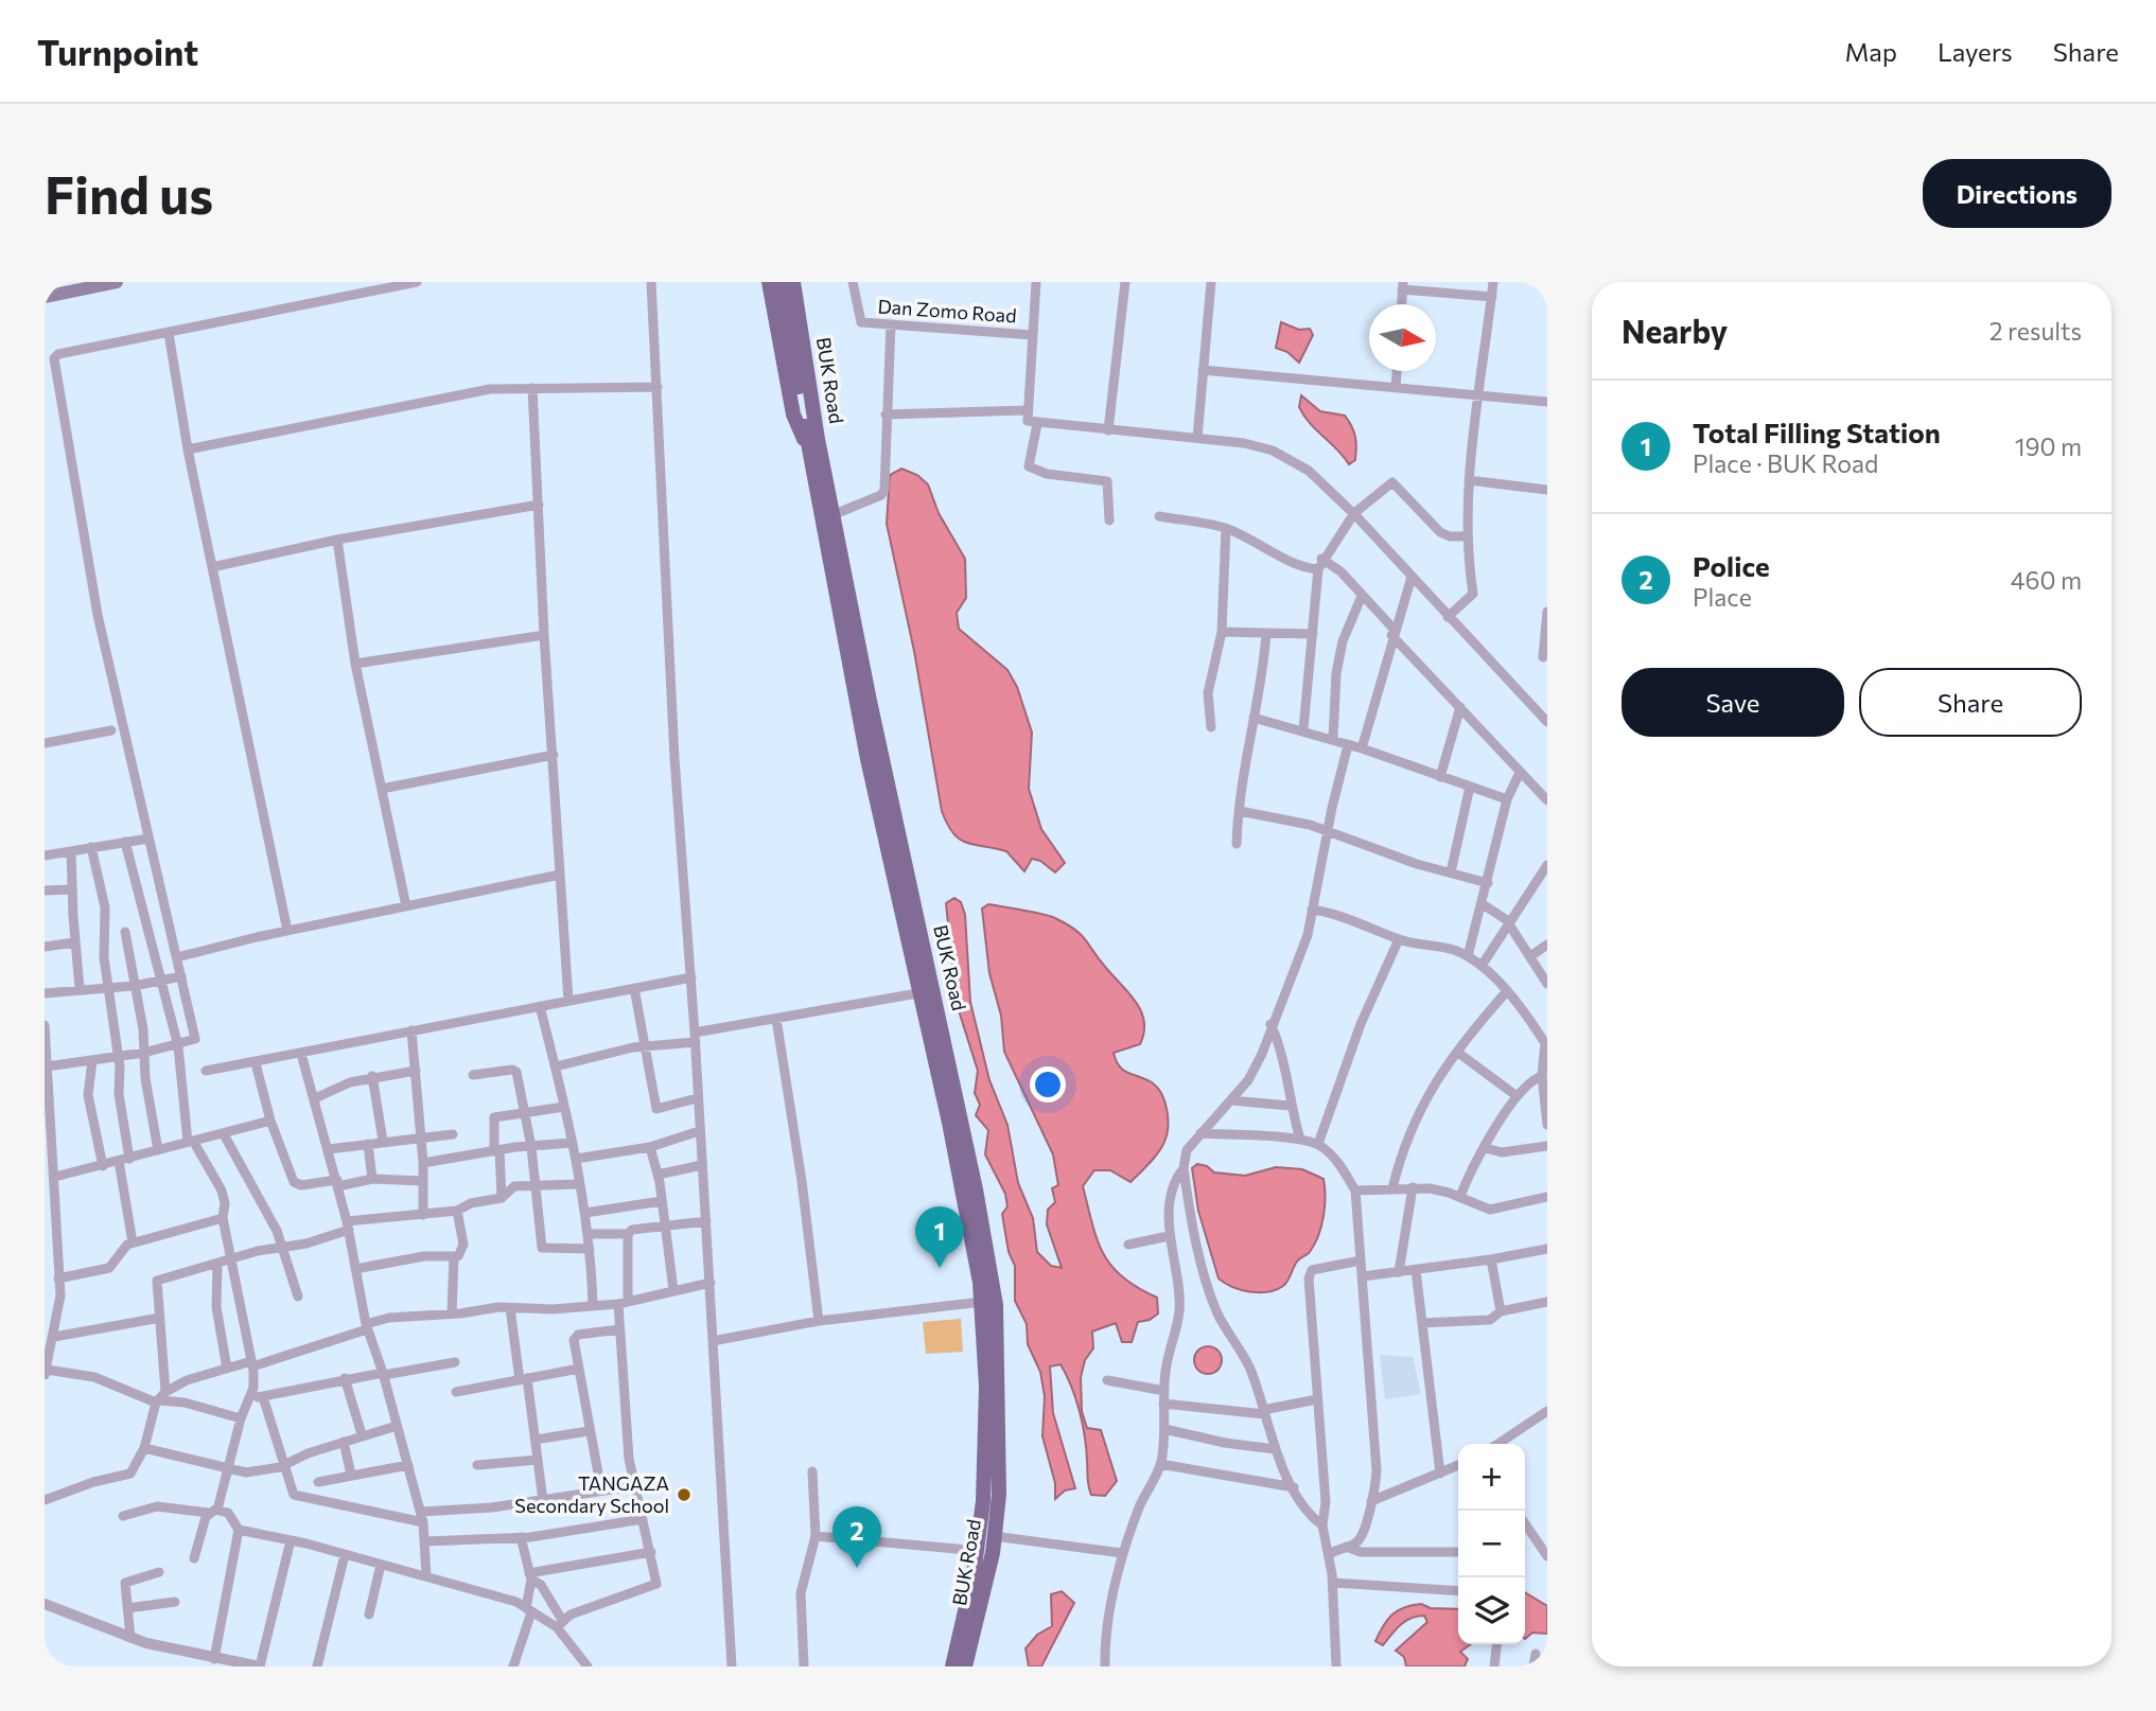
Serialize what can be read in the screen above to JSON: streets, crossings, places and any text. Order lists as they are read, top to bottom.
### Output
{
  "streets": {
    "main road": ["BUK Road"],
    "street": ["Dan Zomo Road"]
  },
  "places": ["TANGAZA Secondary School"],
  "north": "right",
  "page": {
    "header": "Turnpoint",
    "nav": ["Map", "Layers", "Share"],
    "buttons": [
      "Directions",
      ["Save", "Share"]
    ],
    "title": "Find us",
    "heading": ["Nearby", "2 results"],
    "list": [
      {
        "mark": "1",
        "name": "Total Filling Station",
        "note": "Place · BUK Road",
        "value": "190 m"
      },
      {
        "mark": "2",
        "name": "Police",
        "note": "Place",
        "value": "460 m"
      }
    ],
    "pins": ["1", "2"],
    "map_buttons": ["+", "−"]
  }
}
